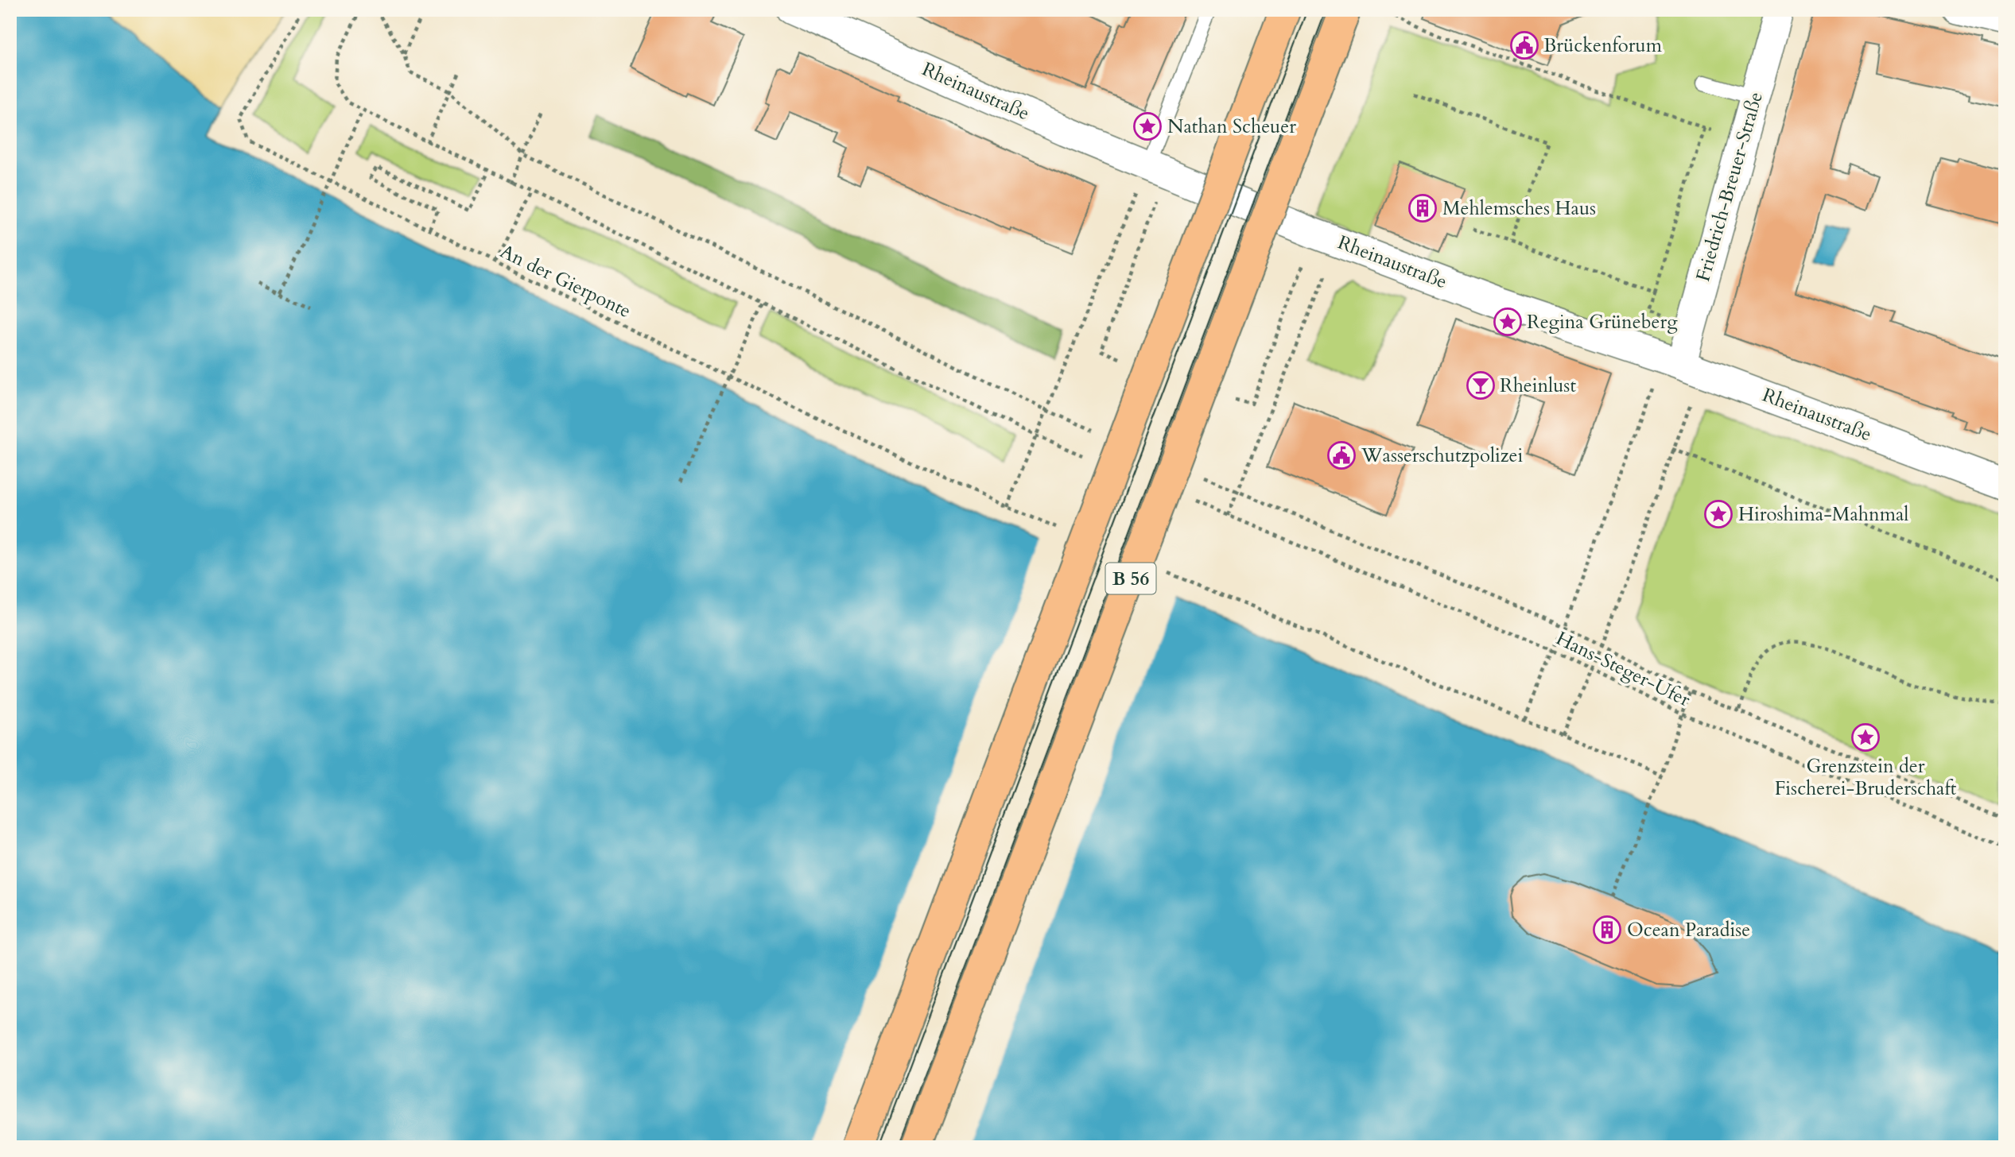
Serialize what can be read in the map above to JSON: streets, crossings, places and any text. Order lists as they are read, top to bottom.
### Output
{
  "streets": {
    "main road": ["B 56"],
    "street": ["Rheinaustraße", "Friedrich-Breuer-Straße"],
    "path": ["An der Gierponte", "Hans-Steger-Ufer"]
  },
  "crossings": [
    ["Rheinaustraße", "Friedrich-Breuer-Straße"],
    ["Rheinaustraße", "Hans-Steger-Ufer"],
    ["Friedrich-Breuer-Straße", "Hans-Steger-Ufer"]
  ],
  "places": {
    "public building": ["Brückenforum", "Wasserschutzpolizei"],
    "place": [
      "Nathan Scheuer",
      "Regina Grüneberg",
      "Hiroshima-Mahnmal",
      "Grenzstein der Fischerei-Bruderschaft"
    ],
    "building": ["Mehlemsches Haus", "Ocean Paradise"],
    "bar": ["Rheinlust"]
  }
}
